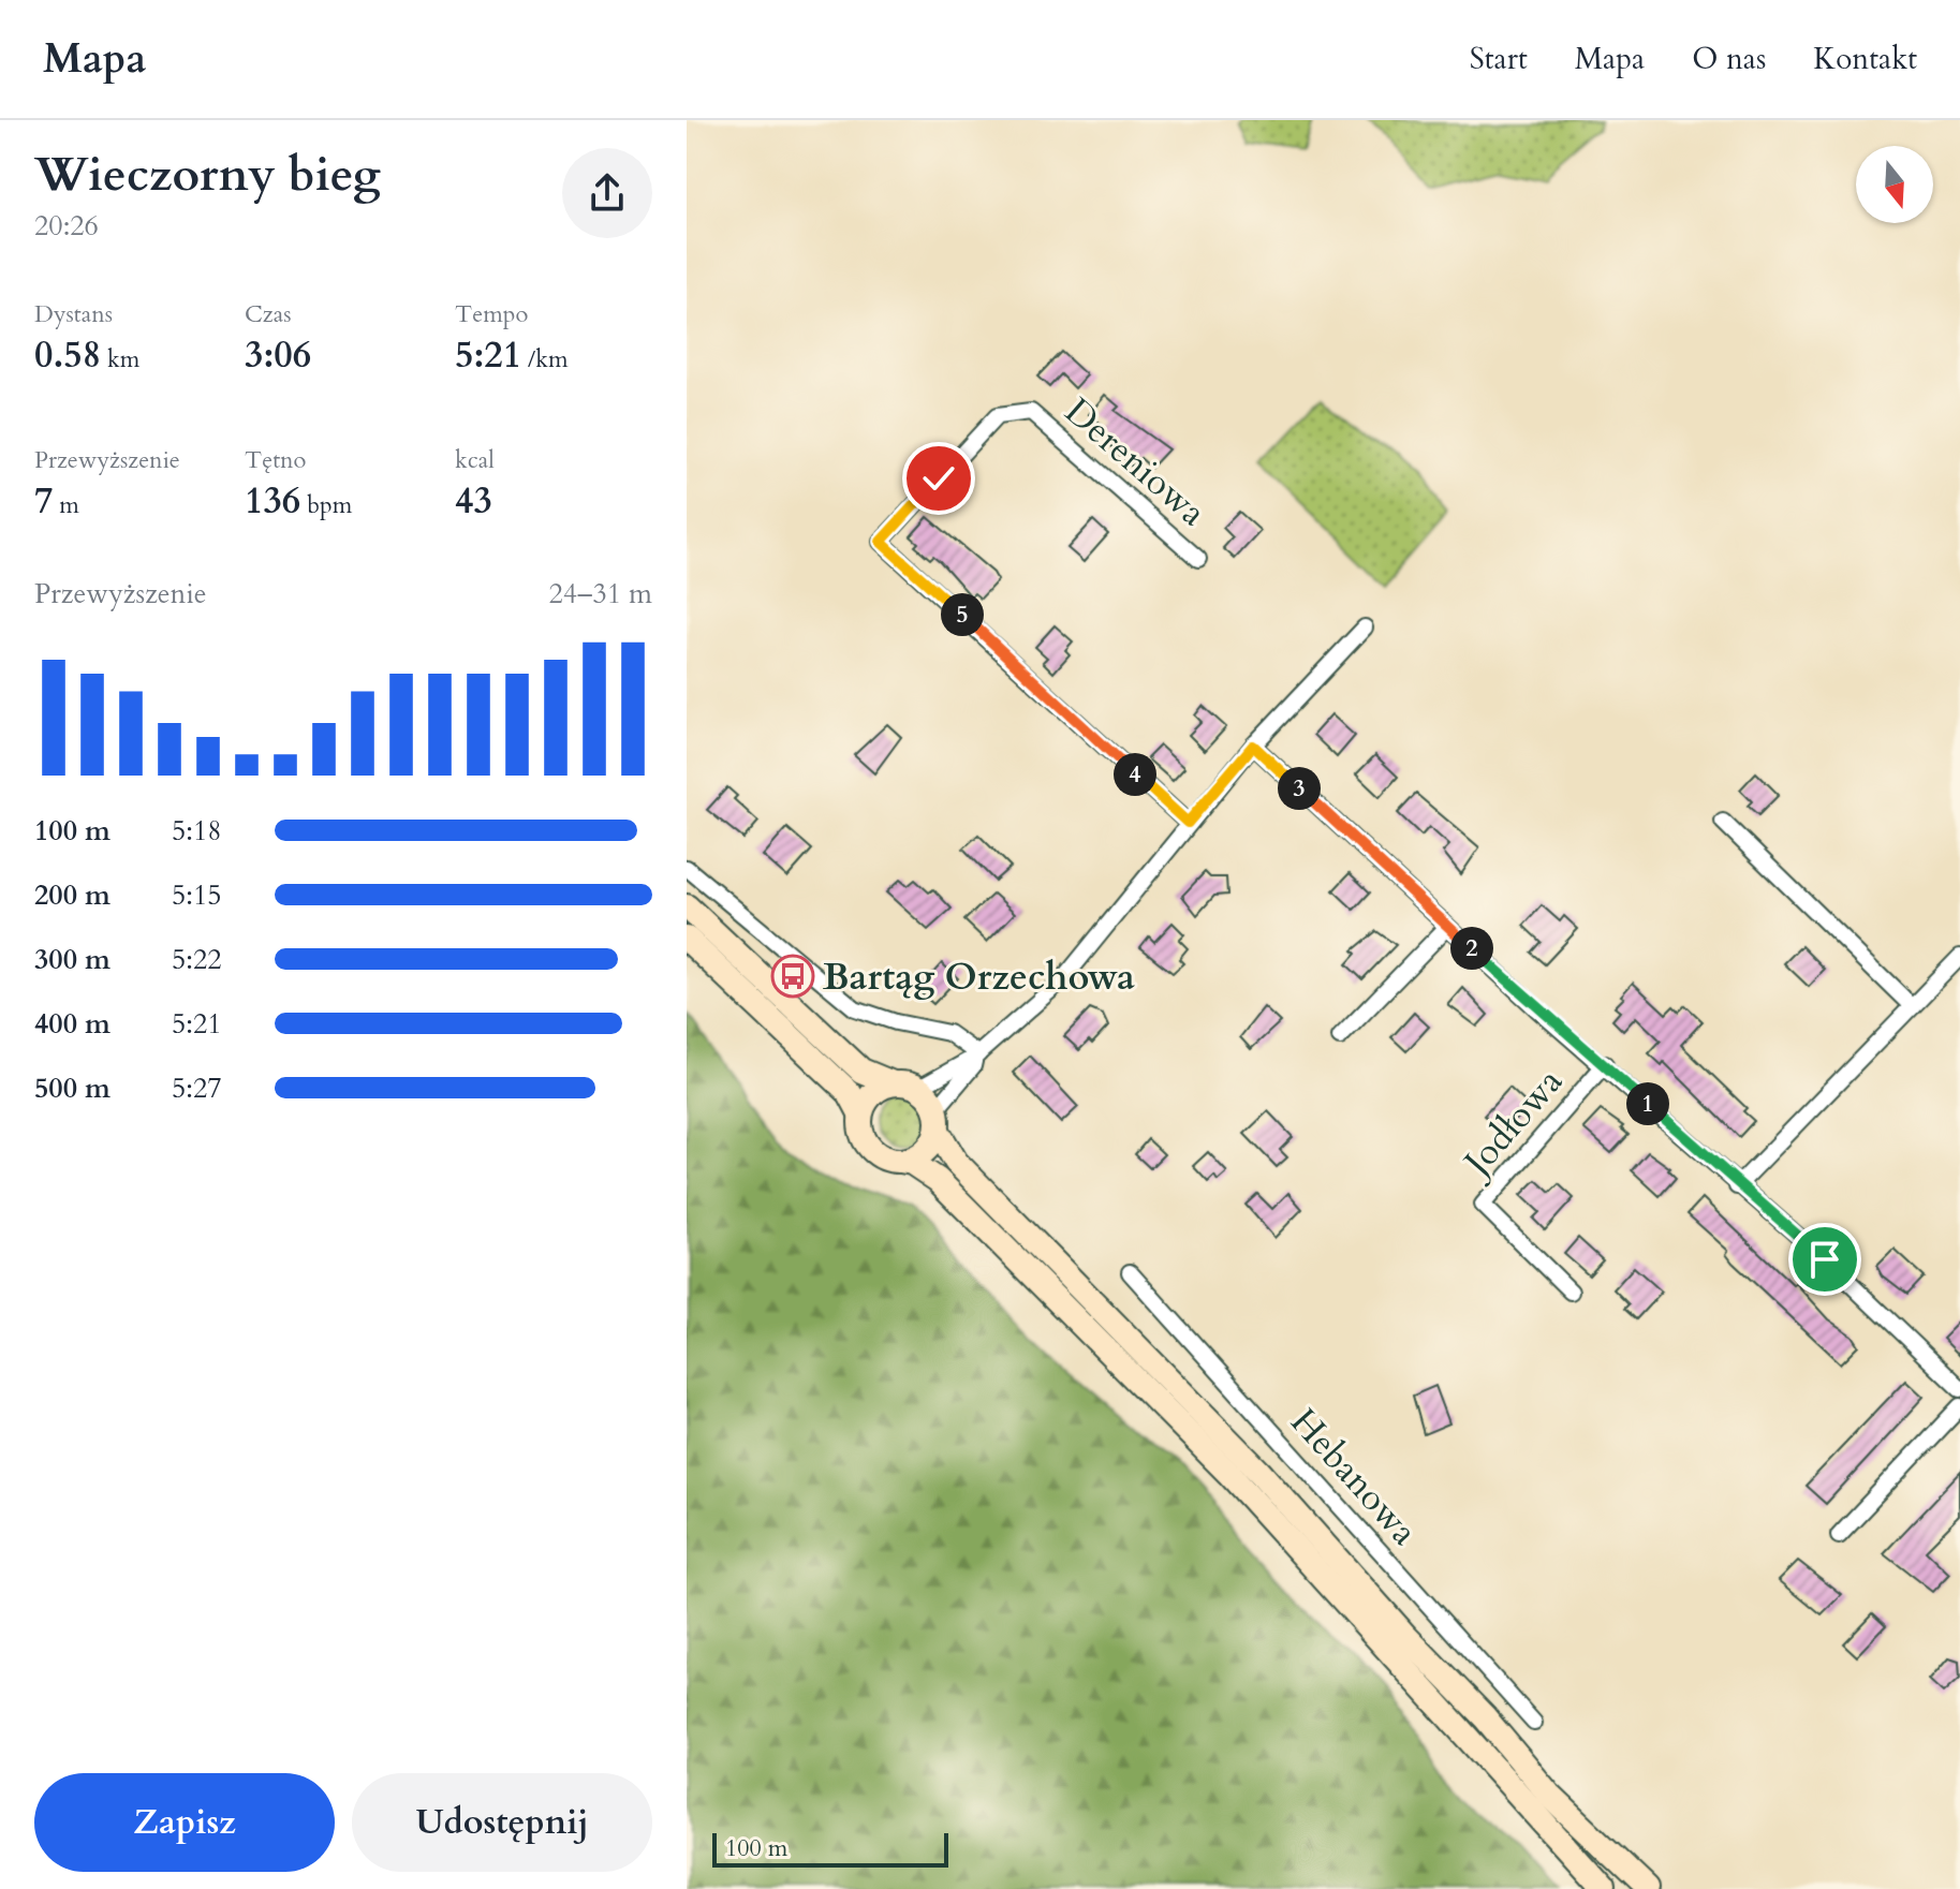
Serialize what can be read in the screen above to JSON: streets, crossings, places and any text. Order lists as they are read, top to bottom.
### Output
{
  "streets": {
    "street": ["Dereniowa", "Jodłowa", "Hebanowa"]
  },
  "places": {
    "bus stop": ["Bartąg Orzechowa"]
  },
  "scale_bar": "100 m",
  "north": "bottom",
  "page": {
    "header": "Mapa",
    "nav": [
      "Start",
      "Mapa",
      "O nas",
      "Kontakt"
    ],
    "heading": ["Wieczorny bieg", "20:26"],
    "stats": [
      ["Dystans", "0.58 km"],
      ["Czas", "3:06"],
      ["Tempo", "5:21 /km"],
      ["Przewyższenie", "7 m"],
      ["Tętno", "136 bpm"],
      ["kcal", "43"]
    ],
    "chart": ["Przewyższenie", "24–31 m"],
    "pins": [
      "5",
      "4",
      "3",
      "2",
      "1"
    ],
    "list": [
      {
        "name": "100 m",
        "note": "5:18"
      },
      {
        "name": "200 m",
        "note": "5:15"
      },
      {
        "name": "300 m",
        "note": "5:22"
      },
      {
        "name": "400 m",
        "note": "5:21"
      },
      {
        "name": "500 m",
        "note": "5:27"
      }
    ],
    "buttons": ["Zapisz", "Udostępnij"],
    "scale": "100 m"
  }
}
